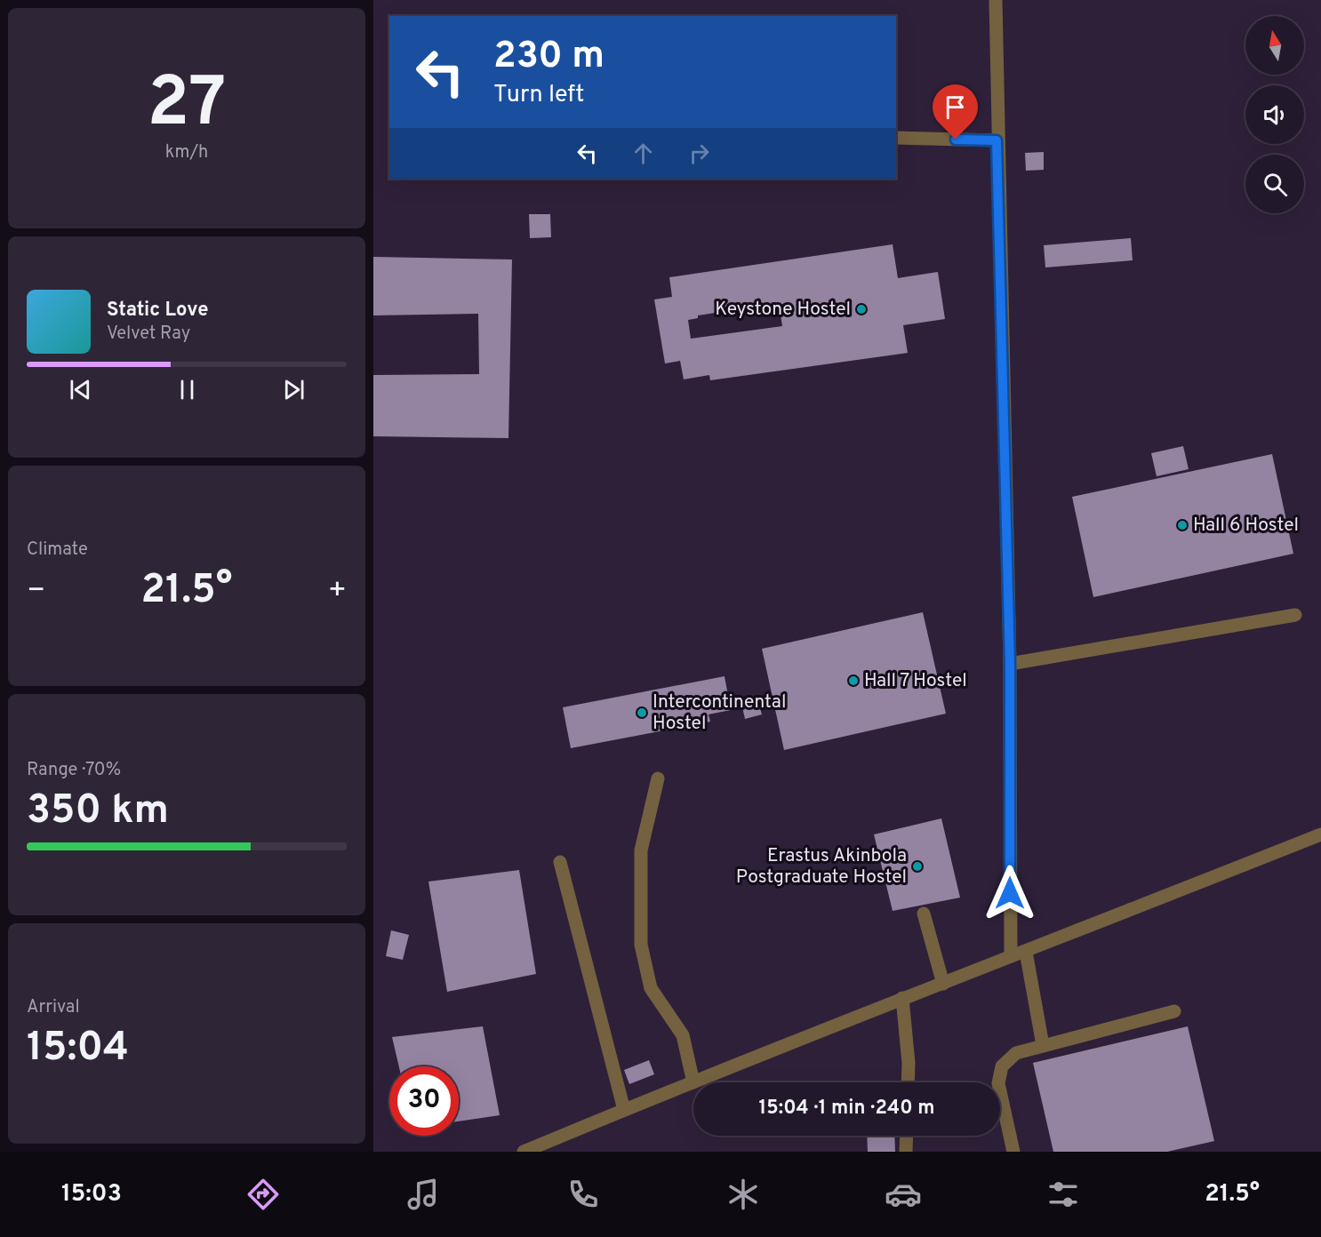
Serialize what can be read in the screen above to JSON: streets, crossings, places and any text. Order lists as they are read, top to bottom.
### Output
{
  "places": [
    "Keystone Hostel",
    "Hall 6 Hostel",
    "Hall 7 Hostel",
    "Intercontinental Hostel",
    "Erastus Akinbola Postgraduate Hostel"
  ],
  "north": "top",
  "page": {
    "tile": [
      ["27", "km/h"],
      "Climate",
      ["Range · 70%", "350 km"],
      ["Arrival", "15:04"]
    ],
    "turn": ["230 m", "Turn left"],
    "song": ["Static Love", "Velvet Ray"],
    "heat": ["−", "21.5°", "+"],
    "limit": "30",
    "trip": "15:04 · 1 min · 240 m",
    "tabs": ["15:03", "21.5°"]
  }
}
